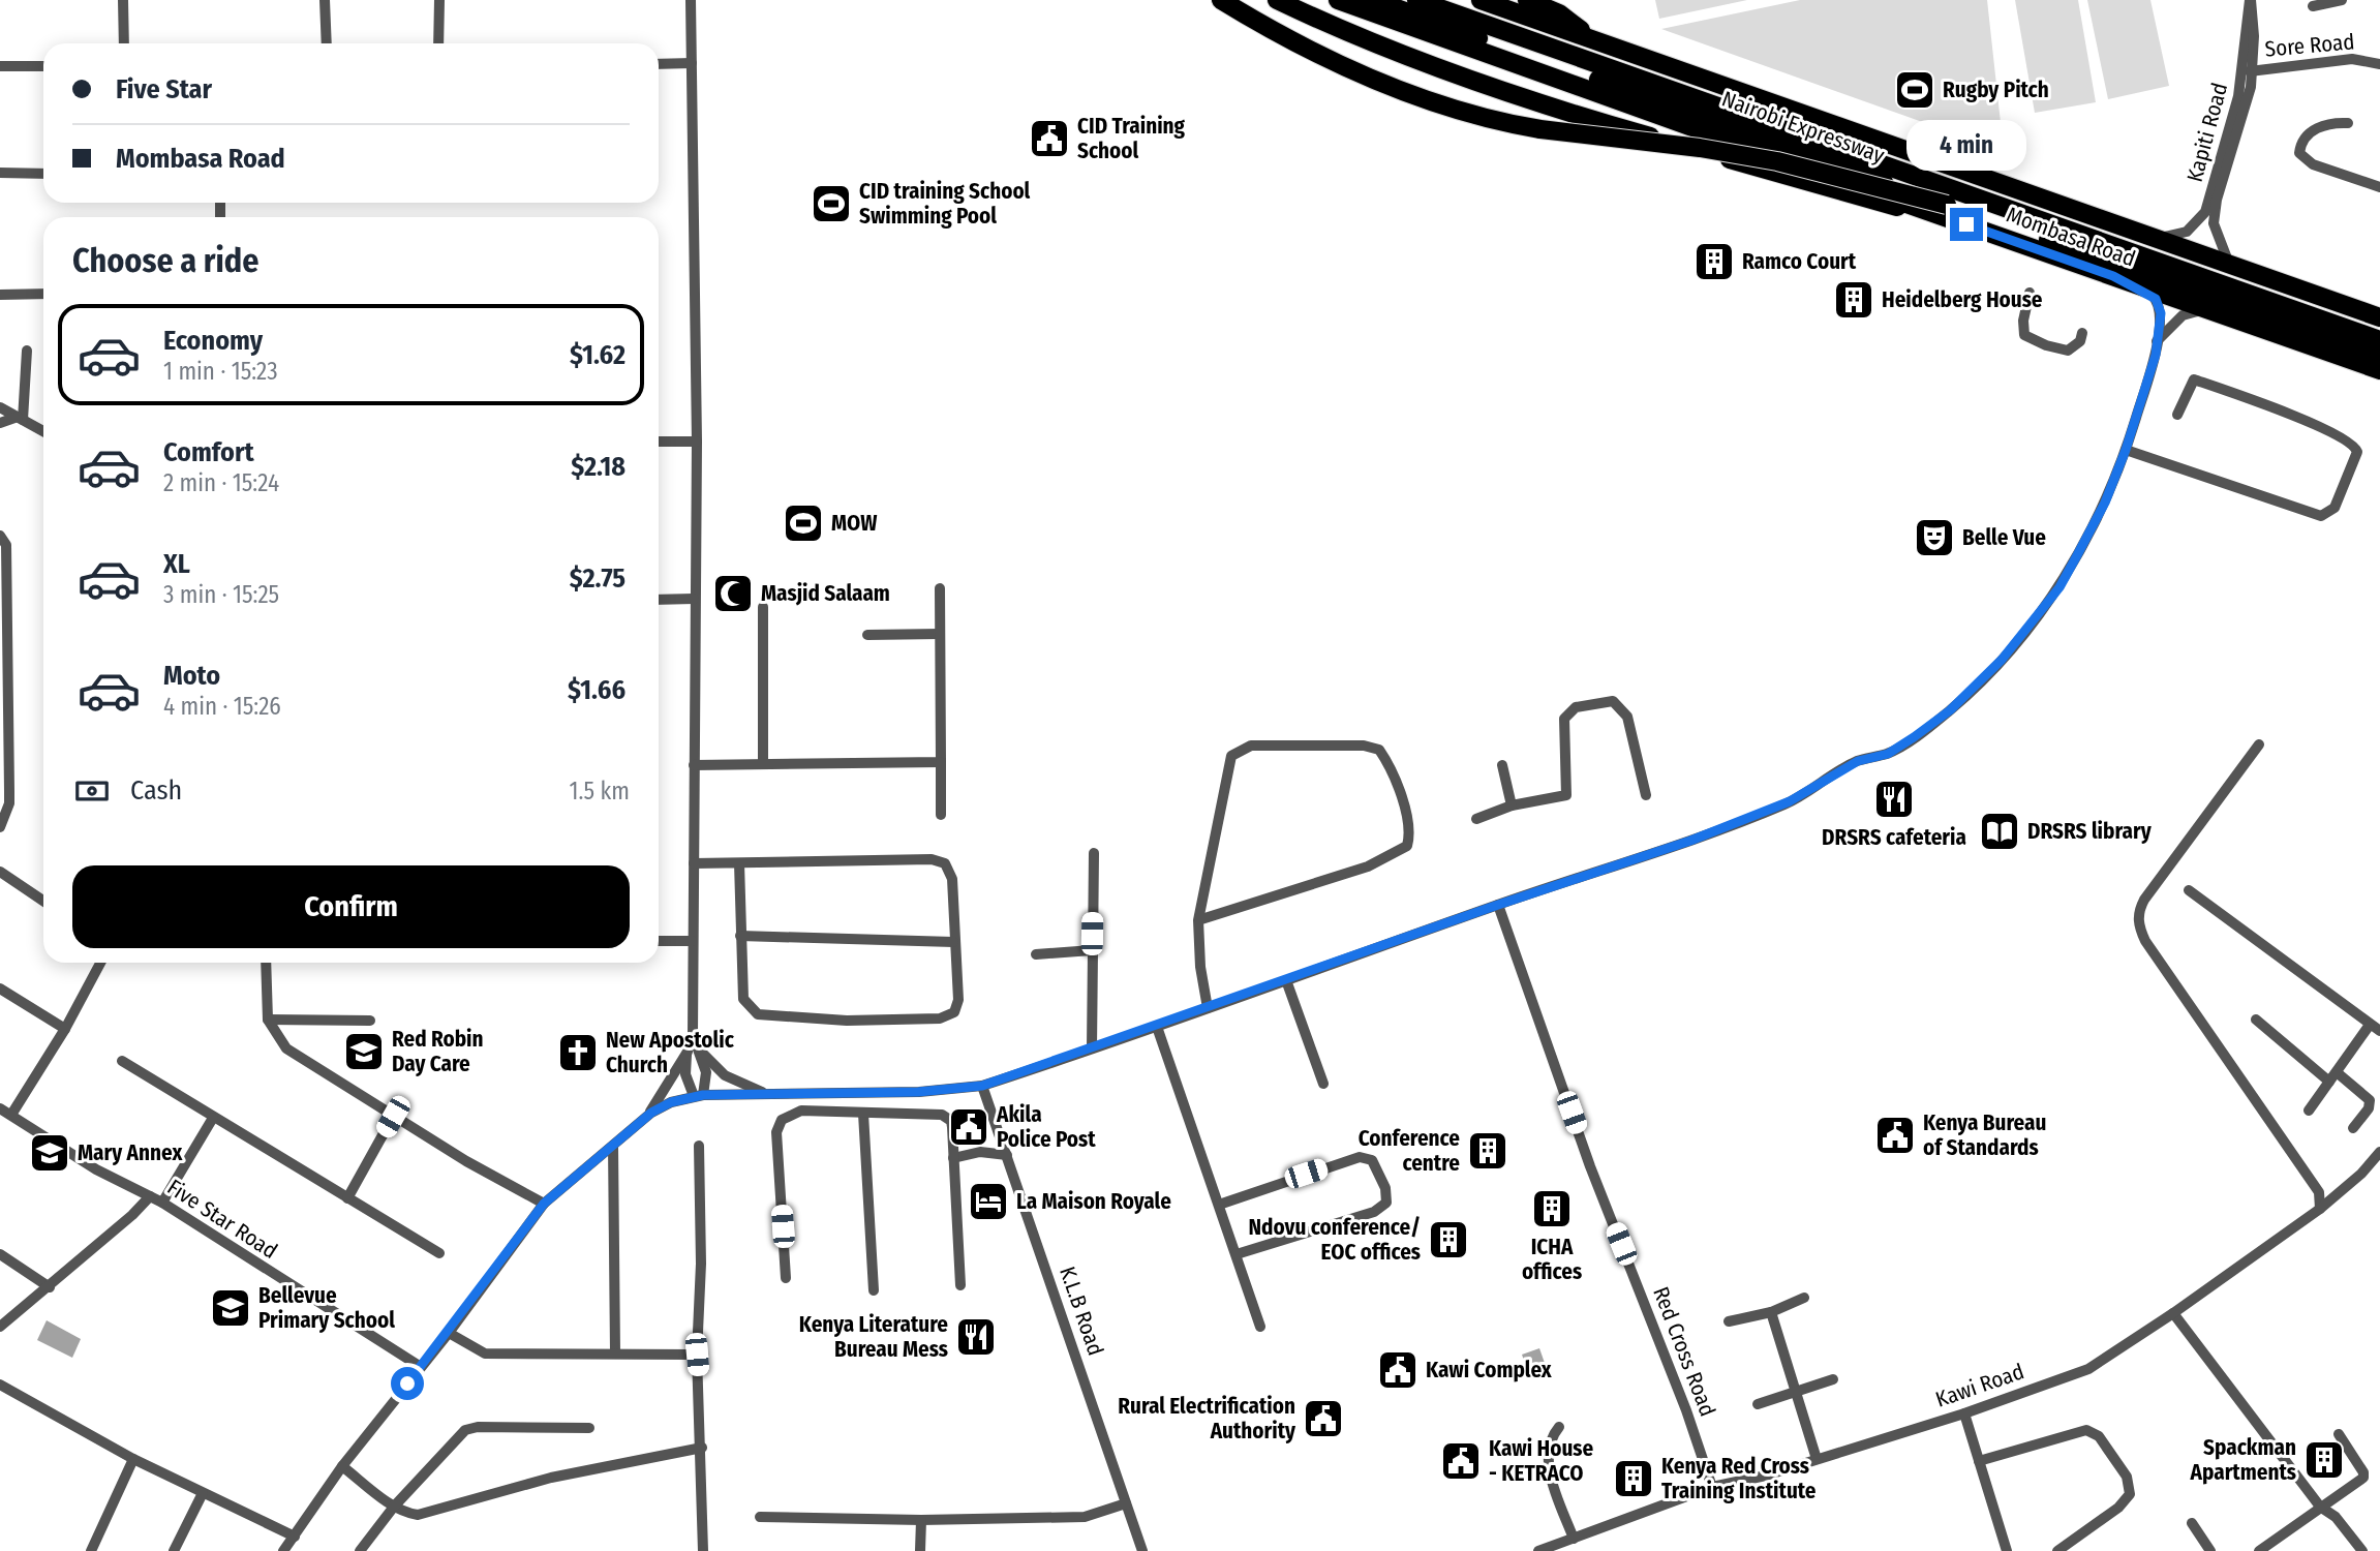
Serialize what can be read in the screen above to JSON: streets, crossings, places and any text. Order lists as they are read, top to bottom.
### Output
{
  "streets": {
    "highway": ["Nairobi Expressway", "Mombasa Road"],
    "street": [
      "Sore Road",
      "Kapiti Road",
      "Five Star Road",
      "K.L.B Road",
      "Red Cross Road",
      "Kawi Road"
    ]
  },
  "crossings": [
    ["Sore Road", "Kapiti Road"],
    ["Kapiti Road", "Mombasa Road"],
    ["Red Cross Road", "Kawi Road"]
  ],
  "places": {
    "sports": ["Rugby Pitch", "CID training School Swimming Pool", "MOW"],
    "public building": [
      "CID Training School",
      "Akila Police Post",
      "Kenya Bureau of Standards",
      "Kawi Complex",
      "Rural Electrification Authority",
      "Kawi House - KETRACO"
    ],
    "building": [
      "Ramco Court",
      "Heidelberg House",
      "Conference centre",
      "ICHA offices",
      "Ndovu conference/ EOC offices",
      "Spackman Apartments",
      "Kenya Red Cross Training Institute"
    ],
    "theatre": ["Belle Vue"],
    "mosque": ["Masjid Salaam"],
    "restaurant": ["DRSRS cafeteria", "Kenya Literature Bureau Mess"],
    "library": ["DRSRS library"],
    "school or university": ["Red Robin Day Care", "Mary Annex", "Bellevue Primary School"],
    "church": ["New Apostolic Church"],
    "hotel": ["La Maison Royale"]
  },
  "page": {
    "banner": ["Five Star", "Mombasa Road"],
    "bubble": "4 min",
    "heading": "Choose a ride",
    "list": [
      {
        "name": "Economy",
        "note": "1 min · 15:23",
        "value": "$1.62"
      },
      {
        "name": "Comfort",
        "note": "2 min · 15:24",
        "value": "$2.18"
      },
      {
        "name": "XL",
        "note": "3 min · 15:25",
        "value": "$2.75"
      },
      {
        "name": "Moto",
        "note": "4 min · 15:26",
        "value": "$1.66"
      }
    ],
    "pay": ["Cash", "1.5 km"],
    "buttons": "Confirm"
  }
}
